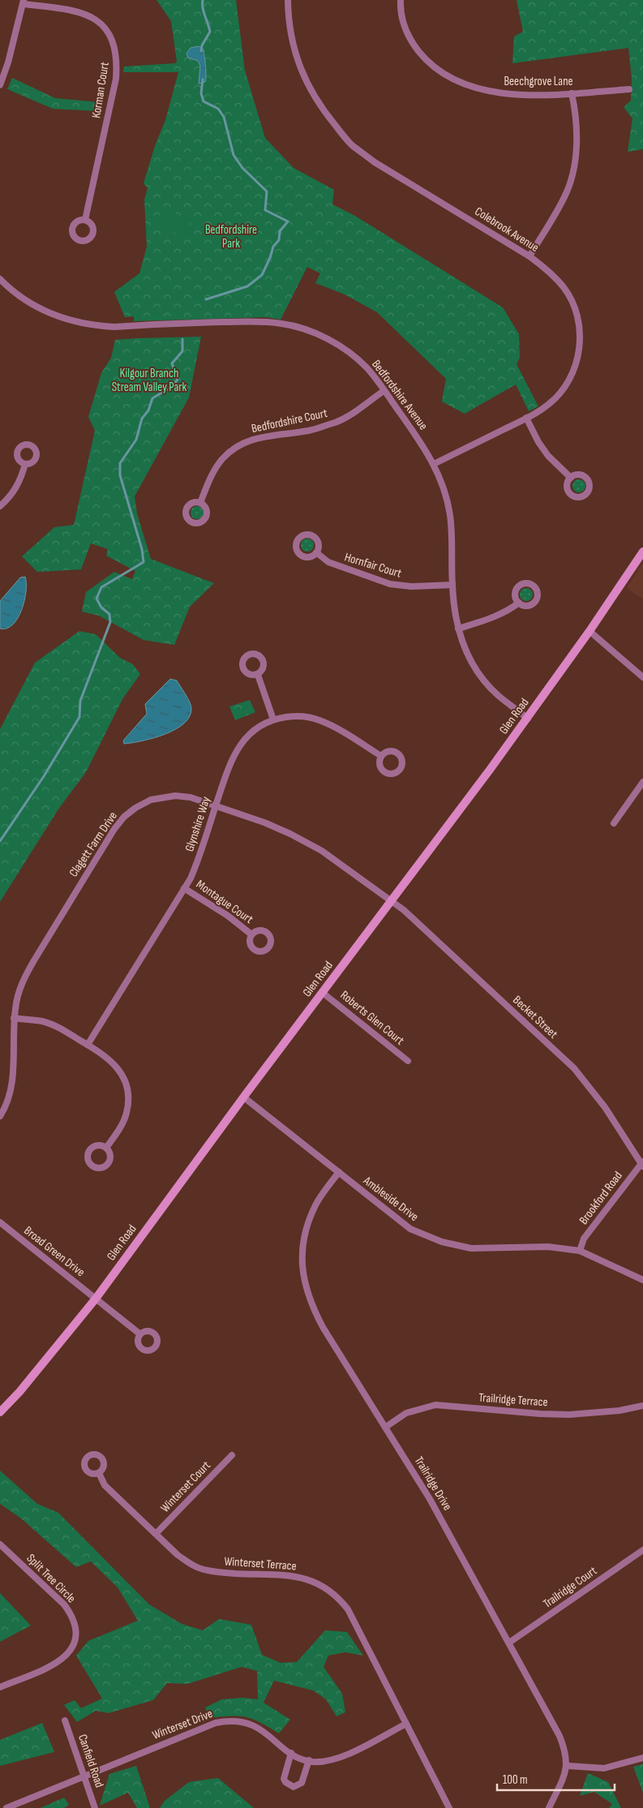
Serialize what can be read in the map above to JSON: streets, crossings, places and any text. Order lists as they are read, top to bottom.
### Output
{
  "streets": {
    "main road": ["Glen Road"],
    "street": [
      "Beechgrove Lane",
      "Korman Court",
      "Colebrook Avenue",
      "Bedfordshire Avenue",
      "Bedfordshire Court",
      "Hornfair Court",
      "Glynshire Way",
      "Clagett Farm Drive",
      "Montague Court",
      "Becket Street",
      "Roberts Glen Court",
      "Brookford Road",
      "Ambleside Drive",
      "Broad Green Drive",
      "Trailridge Terrace",
      "Trailridge Drive",
      "Winterset Court",
      "Winterset Terrace",
      "Split Tree Circle",
      "Trailridge Court",
      "Winterset Drive",
      "Canfield Road"
    ]
  },
  "crossings": [
    ["Colebrook Avenue", "Bedfordshire Avenue"],
    ["Bedfordshire Avenue", "Bedfordshire Court"],
    ["Bedfordshire Avenue", "Hornfair Court"],
    ["Bedfordshire Avenue", "Glen Road"],
    ["Glen Road", "Clagett Farm Drive"],
    ["Glen Road", "Becket Street"],
    ["Glen Road", "Roberts Glen Court"],
    ["Glen Road", "Ambleside Drive"],
    ["Glen Road", "Broad Green Drive"],
    ["Glynshire Way", "Clagett Farm Drive"],
    ["Glynshire Way", "Montague Court"],
    ["Clagett Farm Drive", "Becket Street"],
    ["Becket Street", "Brookford Road"],
    ["Brookford Road", "Ambleside Drive"],
    ["Ambleside Drive", "Trailridge Drive"],
    ["Trailridge Terrace", "Trailridge Drive"],
    ["Trailridge Drive", "Trailridge Court"],
    ["Winterset Court", "Winterset Terrace"],
    ["Winterset Terrace", "Winterset Drive"],
    ["Winterset Drive", "Canfield Road"]
  ],
  "parks": ["Bedfordshire Park", "Kilgour Branch Stream Valley Park"],
  "scale_bar": "100 m"
}
